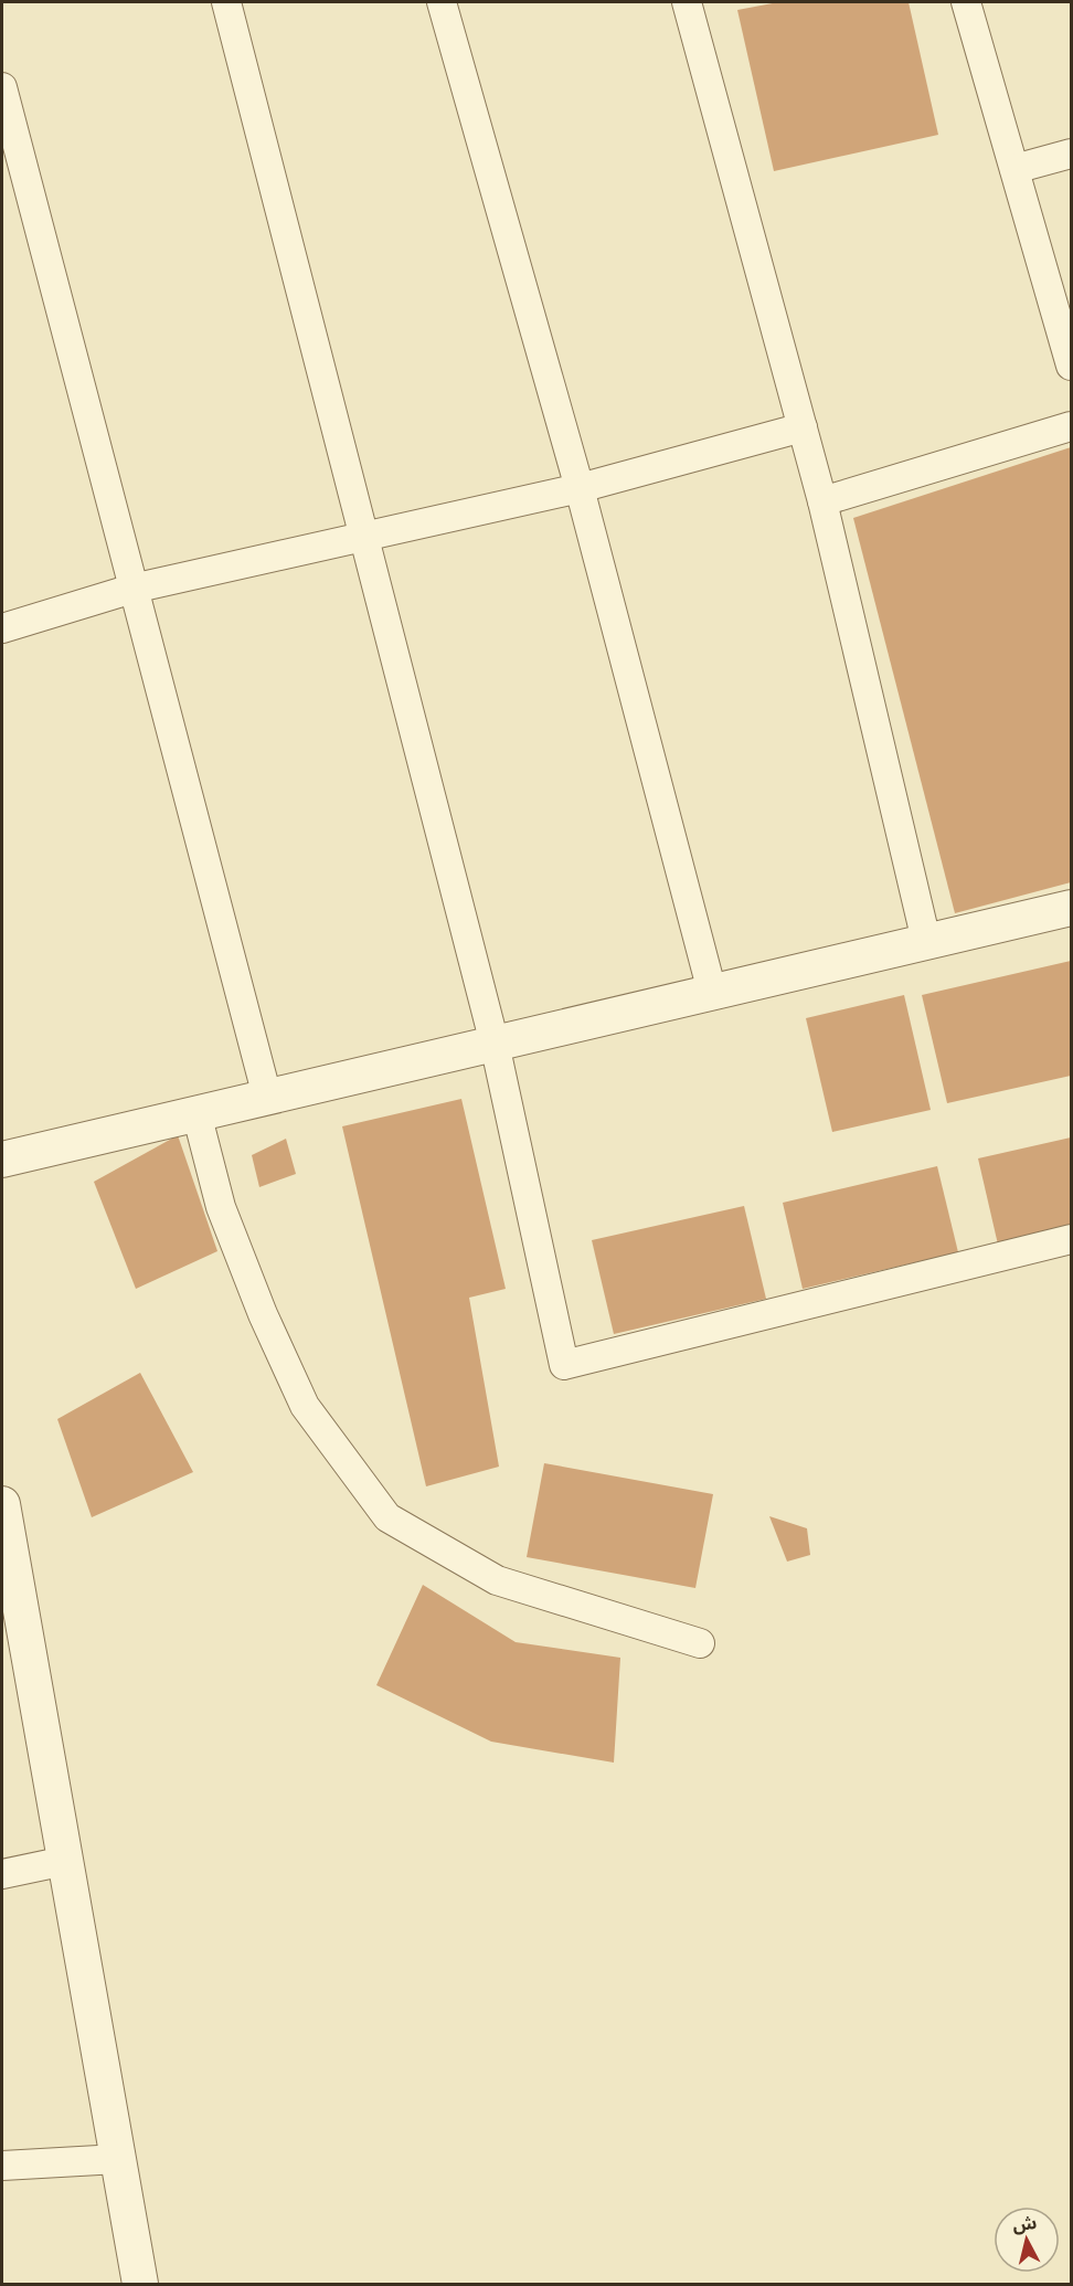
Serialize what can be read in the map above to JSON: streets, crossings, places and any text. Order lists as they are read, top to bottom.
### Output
{
  "north": "top"
}
